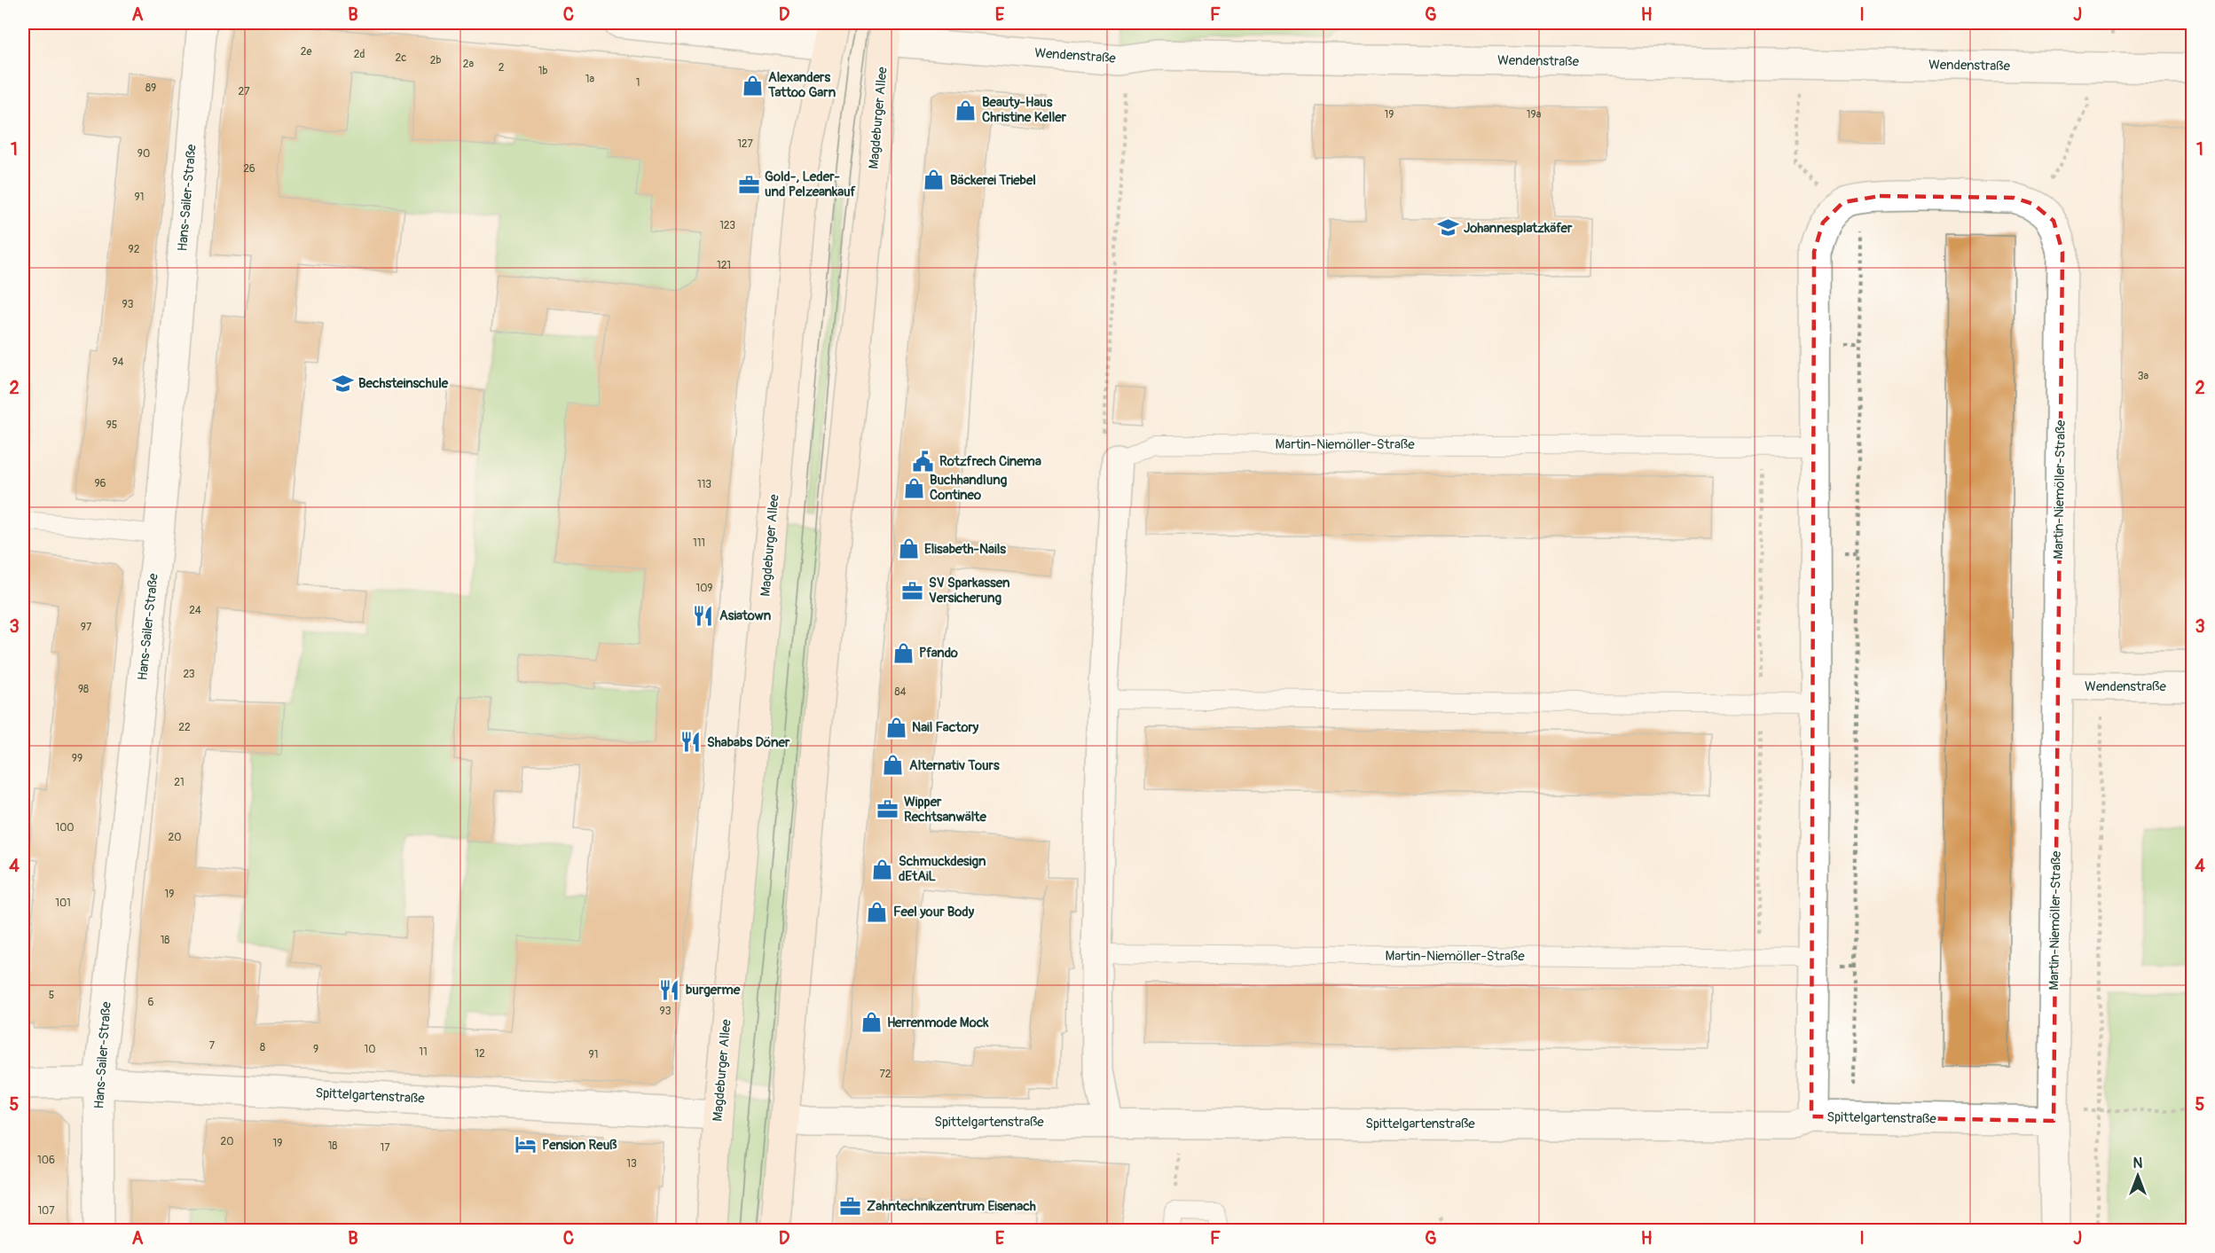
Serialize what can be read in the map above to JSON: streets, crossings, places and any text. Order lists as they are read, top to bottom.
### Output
{
  "streets": {
    "main road": ["Magdeburger Allee"],
    "street": [
      "Wendenstraße",
      "Hans-Sailer-Straße",
      "Martin-Niemöller-Straße",
      "Spittelgartenstraße"
    ]
  },
  "crossings": [
    ["Wendenstraße", "Magdeburger Allee"],
    ["Wendenstraße", "Martin-Niemöller-Straße"],
    ["Magdeburger Allee", "Spittelgartenstraße"],
    ["Hans-Sailer-Straße", "Spittelgartenstraße"],
    ["Martin-Niemöller-Straße", "Spittelgartenstraße"]
  ],
  "places": {
    "shop": [
      "Alexanders Tattoo Garn",
      "Beauty-Haus Christine Keller",
      "Bäckerei Triebel",
      "Buchhandlung Contineo",
      "Elisabeth-Nails",
      "Pfando",
      "Nail Factory",
      "Alternativ Tours",
      "Schmuckdesign dEtAiL",
      "Feel your Body",
      "Herrenmode Mock"
    ],
    "office": [
      "Gold-, Leder- und Pelzeankauf",
      "SV Sparkassen Versicherung",
      "Wipper Rechtsanwälte",
      "Zahntechnikzentrum Eisenach"
    ],
    "school or university": ["Johannesplatzkäfer", "Bechsteinschule"],
    "public building": ["Rotzfrech Cinema"],
    "restaurant": ["Asiatown", "Shababs Döner", "burgerme"],
    "hotel": ["Pension Reuß"]
  },
  "house_numbers": [
    "2e",
    "2d",
    "2c",
    "2b",
    "2a",
    "2",
    "1b",
    "1a",
    "1",
    "89",
    "27",
    "19",
    "19a",
    "127",
    "90",
    "26",
    "91",
    "123",
    "92",
    "121",
    "93",
    "94",
    "3a",
    "95",
    "96",
    "113",
    "111",
    "109",
    "24",
    "97",
    "23",
    "98",
    "84",
    "22",
    "99",
    "21",
    "100",
    "20",
    "19",
    "101",
    "18",
    "5",
    "6",
    "93",
    "7",
    "8",
    "9",
    "10",
    "11",
    "12",
    "91",
    "72",
    "20",
    "19",
    "18",
    "17",
    "106",
    "13",
    "107"
  ],
  "north": "top",
  "grid": {
    "columns": [
      "A",
      "B",
      "C",
      "D",
      "E",
      "F",
      "G",
      "H",
      "I",
      "J"
    ],
    "rows": [
      "1",
      "2",
      "3",
      "4",
      "5"
    ]
  }
}
